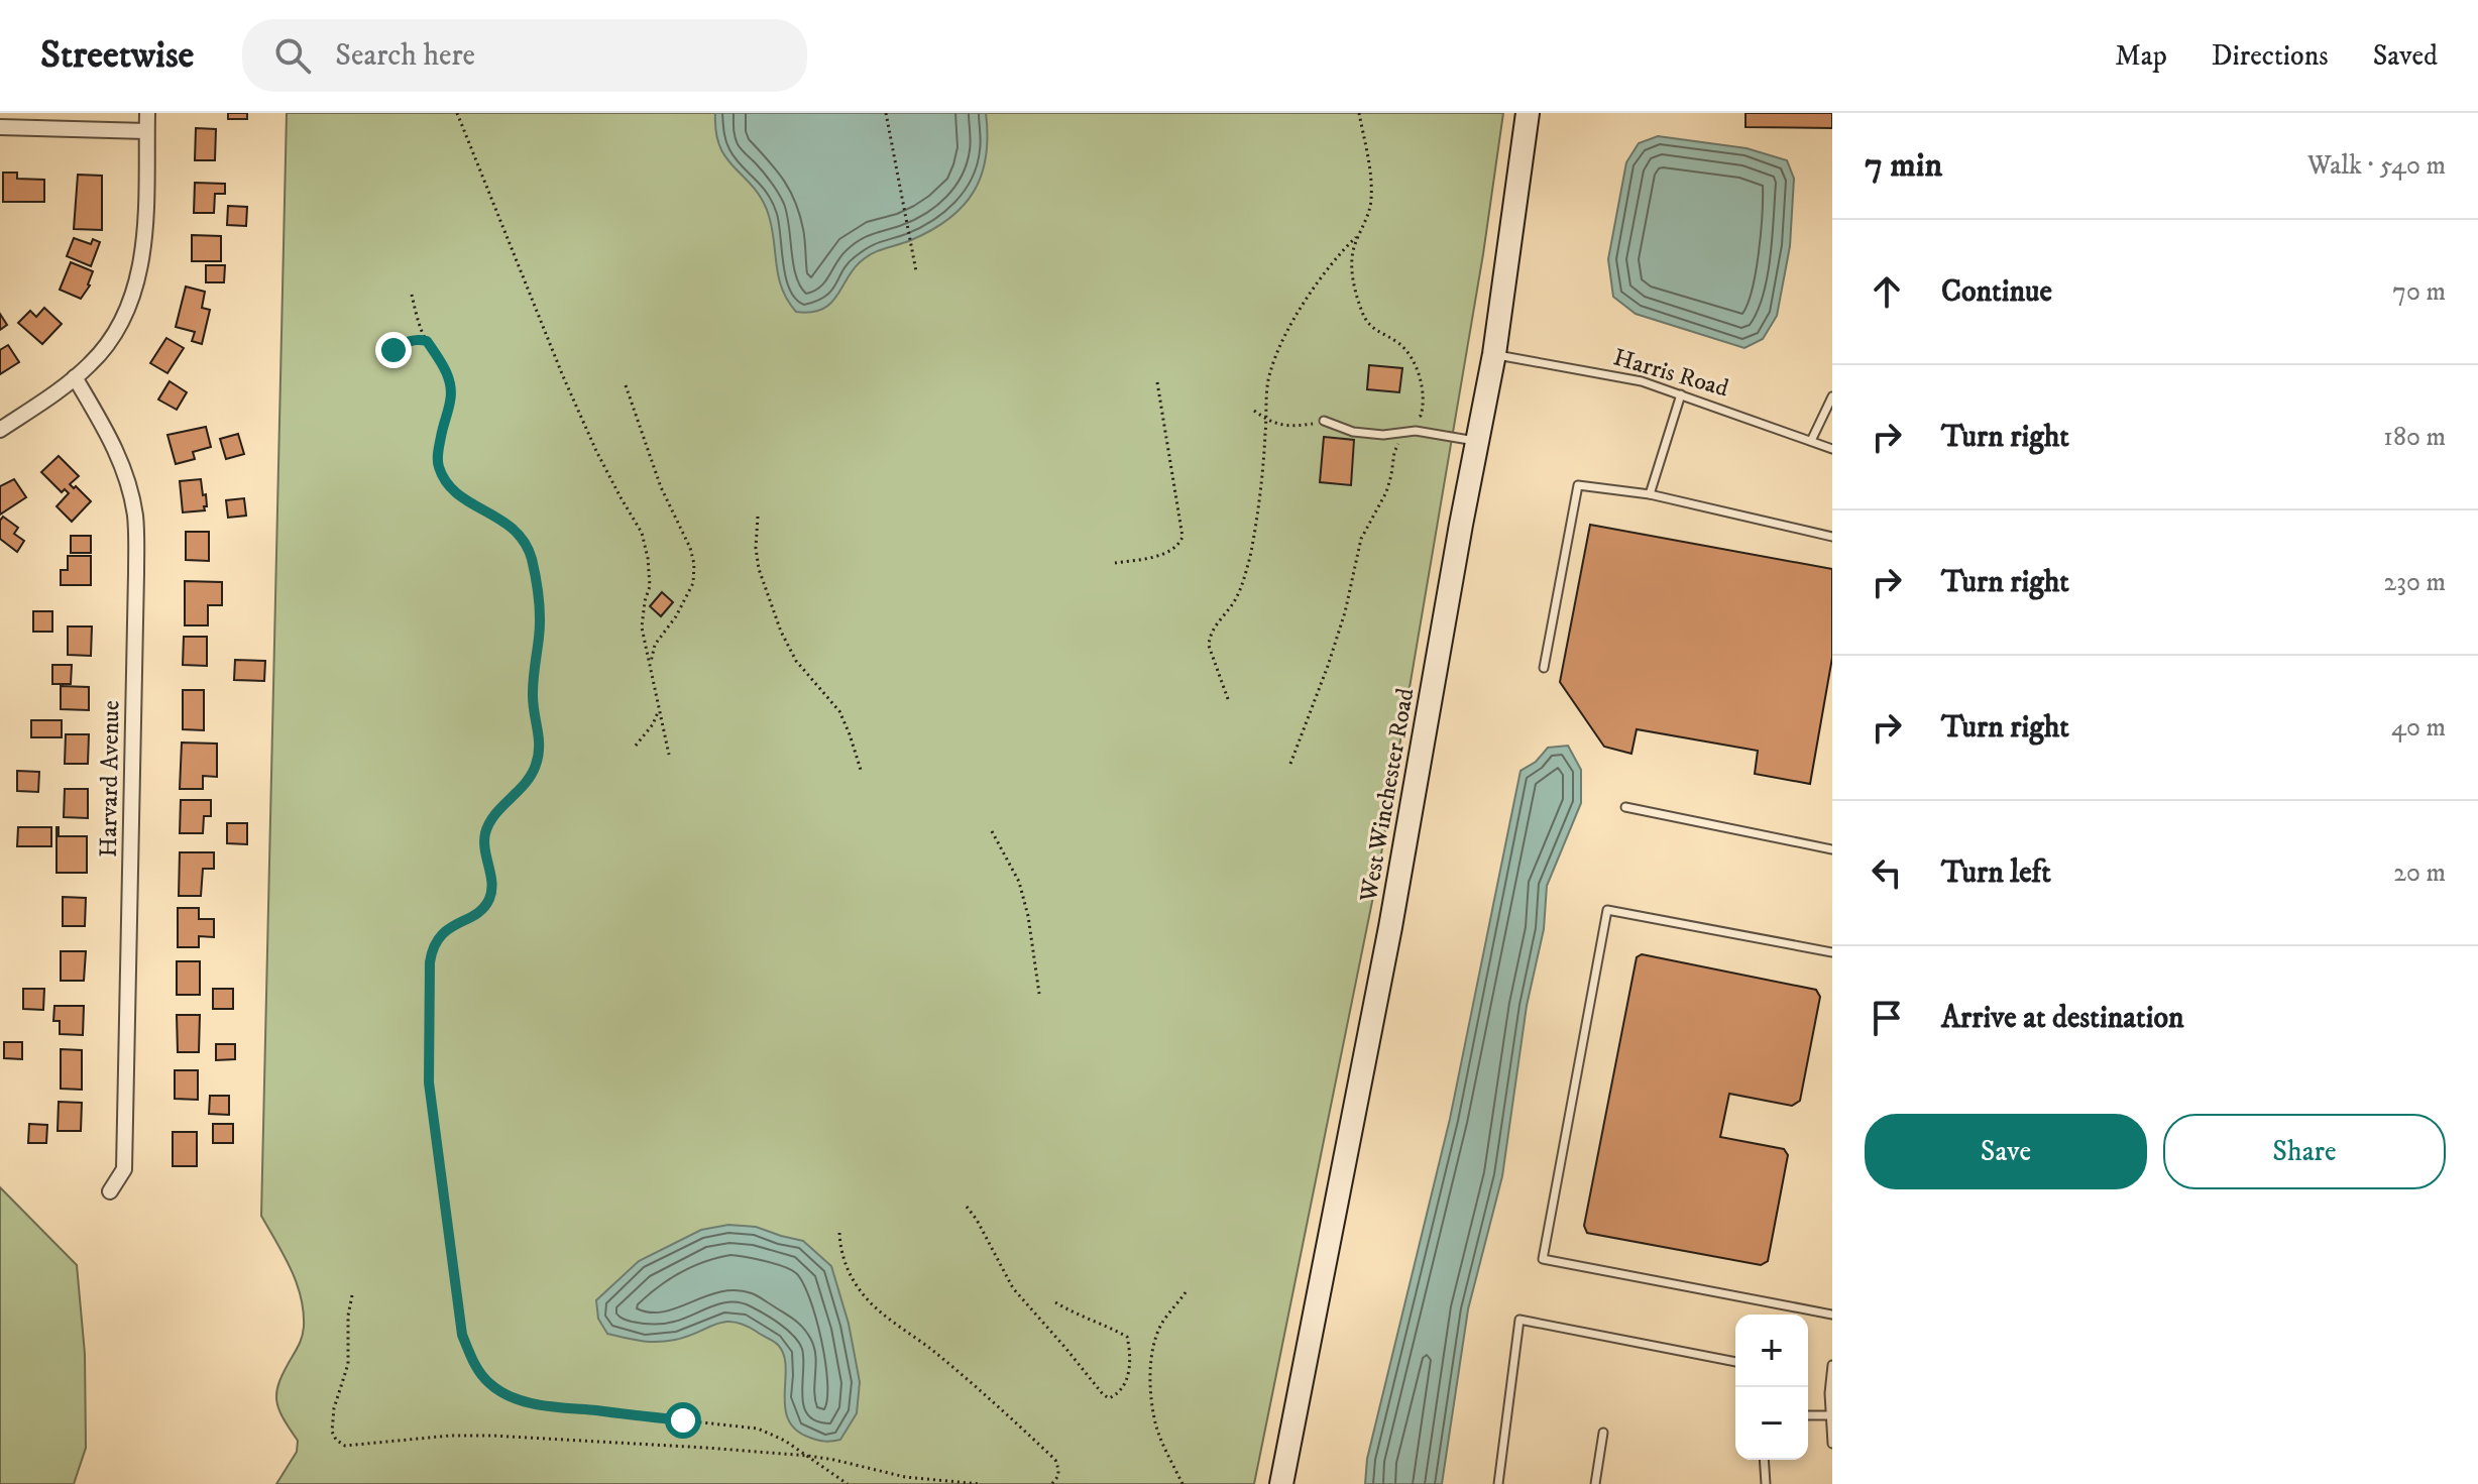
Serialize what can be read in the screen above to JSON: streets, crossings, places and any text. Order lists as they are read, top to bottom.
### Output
{
  "streets": {
    "main road": ["West Winchester Road"],
    "street": ["Harvard Avenue"],
    "lane": ["Harris Road"]
  },
  "crossings": [
    ["Harris Road", "West Winchester Road"]
  ],
  "page": {
    "header": "Streetwise",
    "search": "Search here",
    "nav": ["Map", "Directions", "Saved"],
    "heading": ["7 min", "Walk · 540 m"],
    "list": [
      ["Continue", "70 m"],
      ["Turn right", "180 m"],
      ["Turn right", "230 m"],
      ["Turn right", "40 m"],
      ["Turn left", "20 m"],
      "Arrive at destination"
    ],
    "buttons": ["Save", "Share"],
    "map_buttons": ["+", "−"]
  }
}
